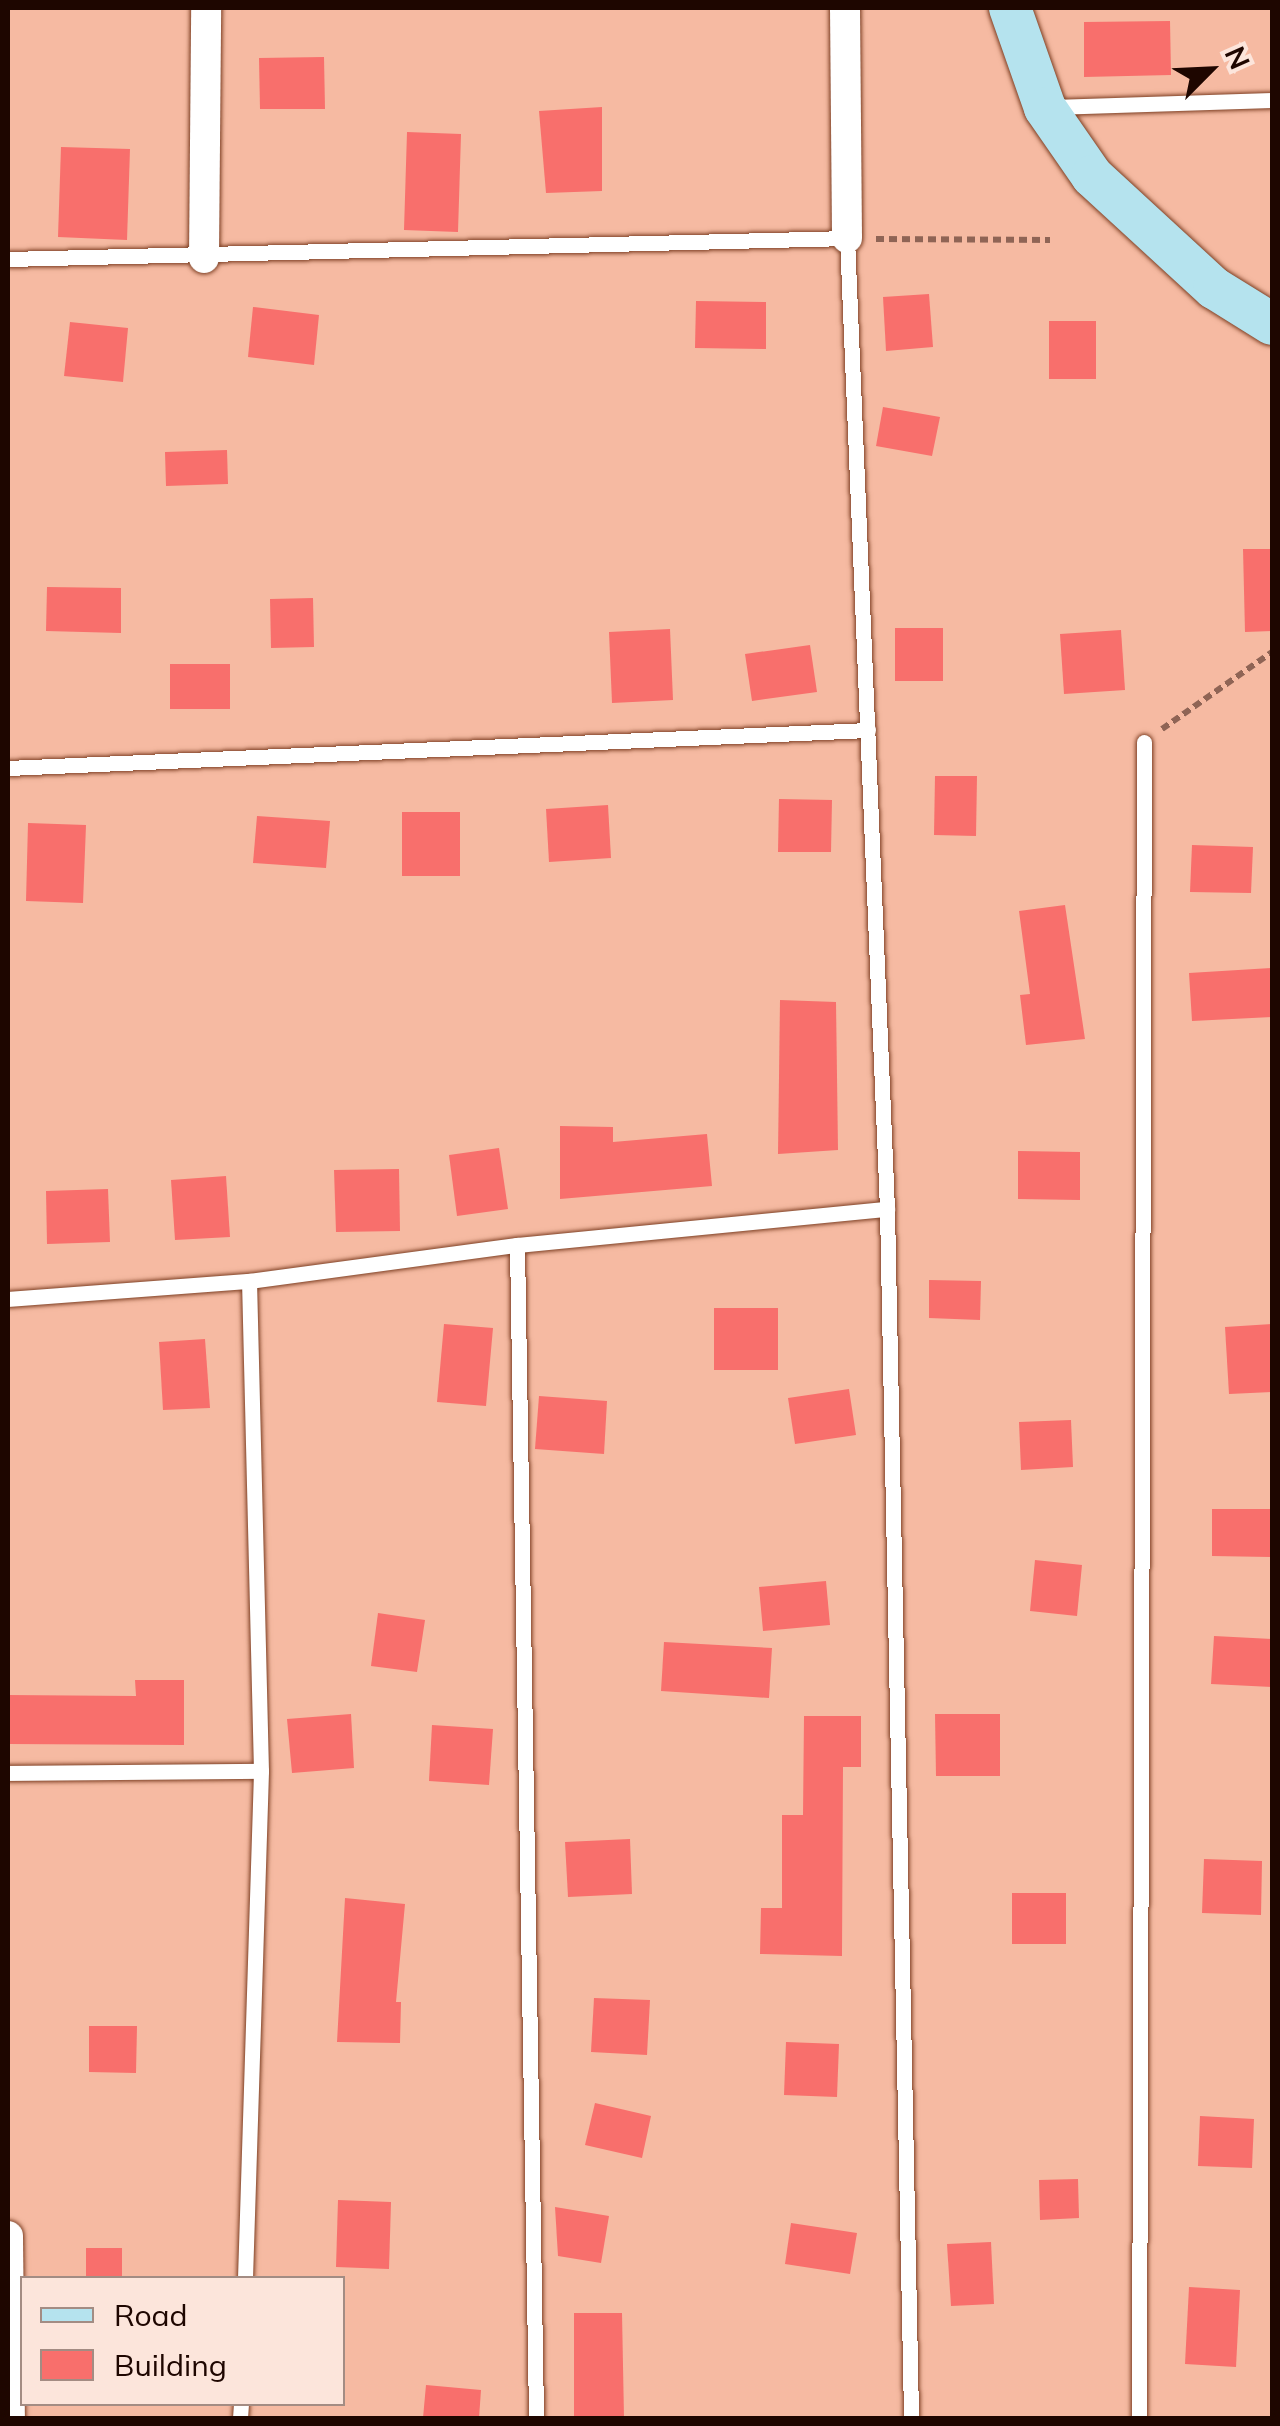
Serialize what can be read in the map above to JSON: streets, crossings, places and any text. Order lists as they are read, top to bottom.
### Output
{
  "legend": ["Road", "Building"],
  "north": "top right"
}
